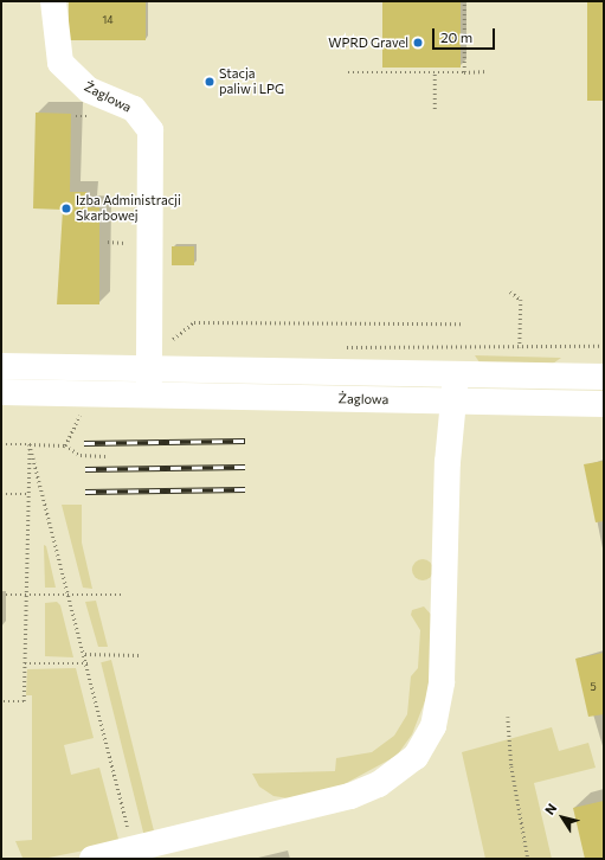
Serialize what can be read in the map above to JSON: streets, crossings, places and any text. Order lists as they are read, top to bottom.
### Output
{
  "streets": {
    "street": ["Żaglowa"]
  },
  "places": ["WPRD Gravel", "Stacja paliw i LPG", "Izba Administracji Skarbowej"],
  "house_numbers": ["14", "5"],
  "scale_bar": "20 m",
  "north": "top left"
}
